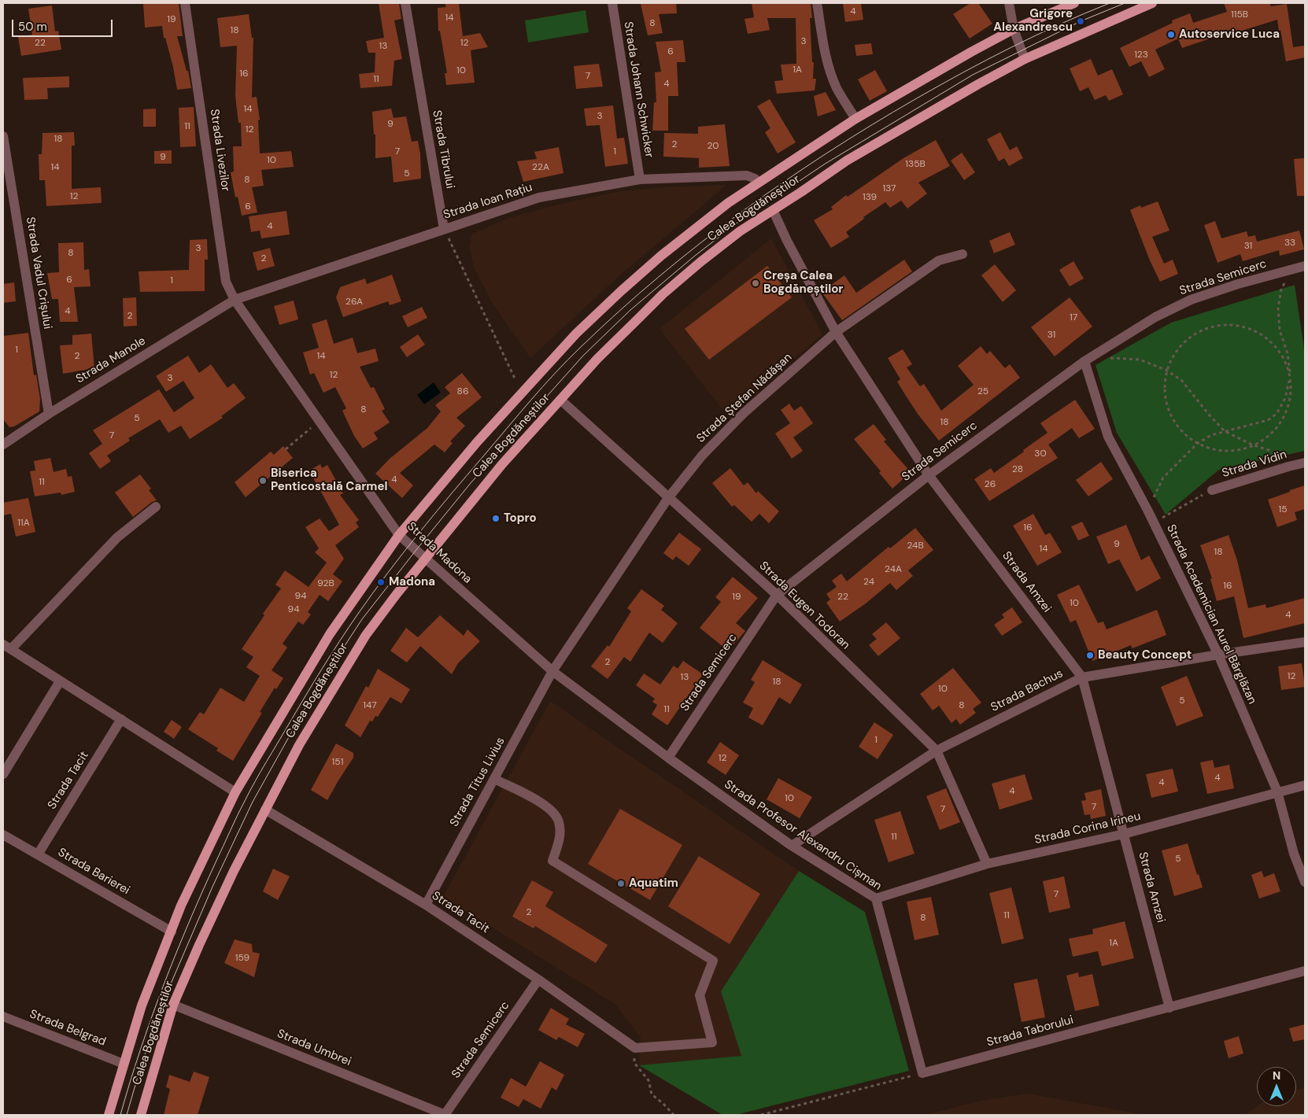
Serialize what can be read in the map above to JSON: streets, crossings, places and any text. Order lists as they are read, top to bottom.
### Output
{
  "streets": {
    "main road": ["Calea Bogdăneștilor"],
    "street": [
      "Strada Johann Schwicker",
      "Strada Tibrului",
      "Strada Livezilor",
      "Strada Ioan Rațiu",
      "Strada Vadul Crișului",
      "Strada Semicerc",
      "Strada Manole",
      "Strada Ștefan Nădășan",
      "Strada Vidin",
      "Strada Madona",
      "Strada Amzei",
      "Strada Eugen Todoran",
      "Strada Academician Aurel Bărglăzan",
      "Strada Bachus",
      "Strada Tacit",
      "Strada Titus Livius",
      "Strada Corina Irineu",
      "Strada Profesor Alexandru Cișman",
      "Strada Barierei",
      "Strada Belgrad",
      "Strada Taborului",
      "Strada Umbrei"
    ]
  },
  "crossings": [
    ["Strada Johann Schwicker", "Strada Ioan Rațiu"],
    ["Strada Tibrului", "Strada Ioan Rațiu"],
    ["Strada Livezilor", "Strada Ioan Rațiu"],
    ["Strada Livezilor", "Strada Manole"],
    ["Strada Livezilor", "Strada Madona"],
    ["Strada Ioan Rațiu", "Calea Bogdăneștilor"],
    ["Strada Ioan Rațiu", "Strada Manole"],
    ["Strada Ioan Rațiu", "Strada Madona"],
    ["Calea Bogdăneștilor", "Strada Madona"],
    ["Calea Bogdăneștilor", "Strada Amzei"],
    ["Calea Bogdăneștilor", "Strada Eugen Todoran"],
    ["Calea Bogdăneștilor", "Strada Tacit"],
    ["Calea Bogdăneștilor", "Strada Barierei"],
    ["Calea Bogdăneștilor", "Strada Belgrad"],
    ["Calea Bogdăneștilor", "Strada Umbrei"],
    ["Strada Vadul Crișului", "Strada Manole"],
    ["Strada Semicerc", "Strada Amzei"],
    ["Strada Semicerc", "Strada Eugen Todoran"],
    ["Strada Semicerc", "Strada Academician Aurel Bărglăzan"],
    ["Strada Semicerc", "Strada Tacit"],
    ["Strada Semicerc", "Strada Profesor Alexandru Cișman"],
    ["Strada Semicerc", "Strada Umbrei"],
    ["Strada Manole", "Strada Madona"],
    ["Strada Ștefan Nădășan", "Strada Madona"],
    ["Strada Ștefan Nădășan", "Strada Amzei"],
    ["Strada Ștefan Nădășan", "Strada Eugen Todoran"],
    ["Strada Ștefan Nădășan", "Strada Titus Livius"],
    ["Strada Ștefan Nădășan", "Strada Profesor Alexandru Cișman"],
    ["Strada Madona", "Strada Titus Livius"],
    ["Strada Madona", "Strada Profesor Alexandru Cișman"],
    ["Strada Amzei", "Strada Bachus"],
    ["Strada Amzei", "Strada Corina Irineu"],
    ["Strada Amzei", "Strada Taborului"],
    ["Strada Eugen Todoran", "Strada Bachus"],
    ["Strada Eugen Todoran", "Strada Corina Irineu"],
    ["Strada Academician Aurel Bărglăzan", "Strada Bachus"],
    ["Strada Academician Aurel Bărglăzan", "Strada Corina Irineu"],
    ["Strada Bachus", "Strada Profesor Alexandru Cișman"],
    ["Strada Tacit", "Strada Titus Livius"],
    ["Strada Tacit", "Strada Barierei"],
    ["Strada Titus Livius", "Strada Profesor Alexandru Cișman"],
    ["Strada Corina Irineu", "Strada Profesor Alexandru Cișman"],
    ["Strada Profesor Alexandru Cișman", "Strada Taborului"]
  ],
  "places": [
    "Grigore Alexandrescu",
    "Autoservice Luca",
    "Creșa Calea Bogdăneștilor",
    "Biserica Penticostală Carmel",
    "Topro",
    "Madona",
    "Beauty Concept",
    "Aquatim"
  ],
  "house_numbers": [
    "4",
    "115B",
    "14",
    "19",
    "8",
    "18",
    "3",
    "22",
    "12",
    "13",
    "6",
    "123",
    "1A",
    "10",
    "16",
    "7",
    "11",
    "4",
    "14",
    "3",
    "9",
    "11",
    "12",
    "18",
    "2",
    "20",
    "7",
    "1",
    "9",
    "10",
    "135B",
    "14",
    "22A",
    "5",
    "8",
    "137",
    "12",
    "139",
    "6",
    "4",
    "33",
    "31",
    "3",
    "8",
    "2",
    "6",
    "1",
    "26A",
    "4",
    "2",
    "17",
    "31",
    "1",
    "2",
    "14",
    "12",
    "3",
    "86",
    "25",
    "8",
    "5",
    "18",
    "7",
    "30",
    "28",
    "4",
    "11",
    "26",
    "15",
    "11A",
    "16",
    "9",
    "24B",
    "14",
    "18",
    "24A",
    "24",
    "92B",
    "16",
    "94",
    "19",
    "22",
    "10",
    "94",
    "4",
    "2",
    "12",
    "13",
    "18",
    "10",
    "5",
    "147",
    "8",
    "11",
    "1",
    "12",
    "151",
    "4",
    "4",
    "4",
    "10",
    "7",
    "7",
    "11",
    "5",
    "7",
    "2",
    "11",
    "8",
    "1A",
    "159"
  ],
  "scale_bar": "50 m",
  "north": "top"
}
